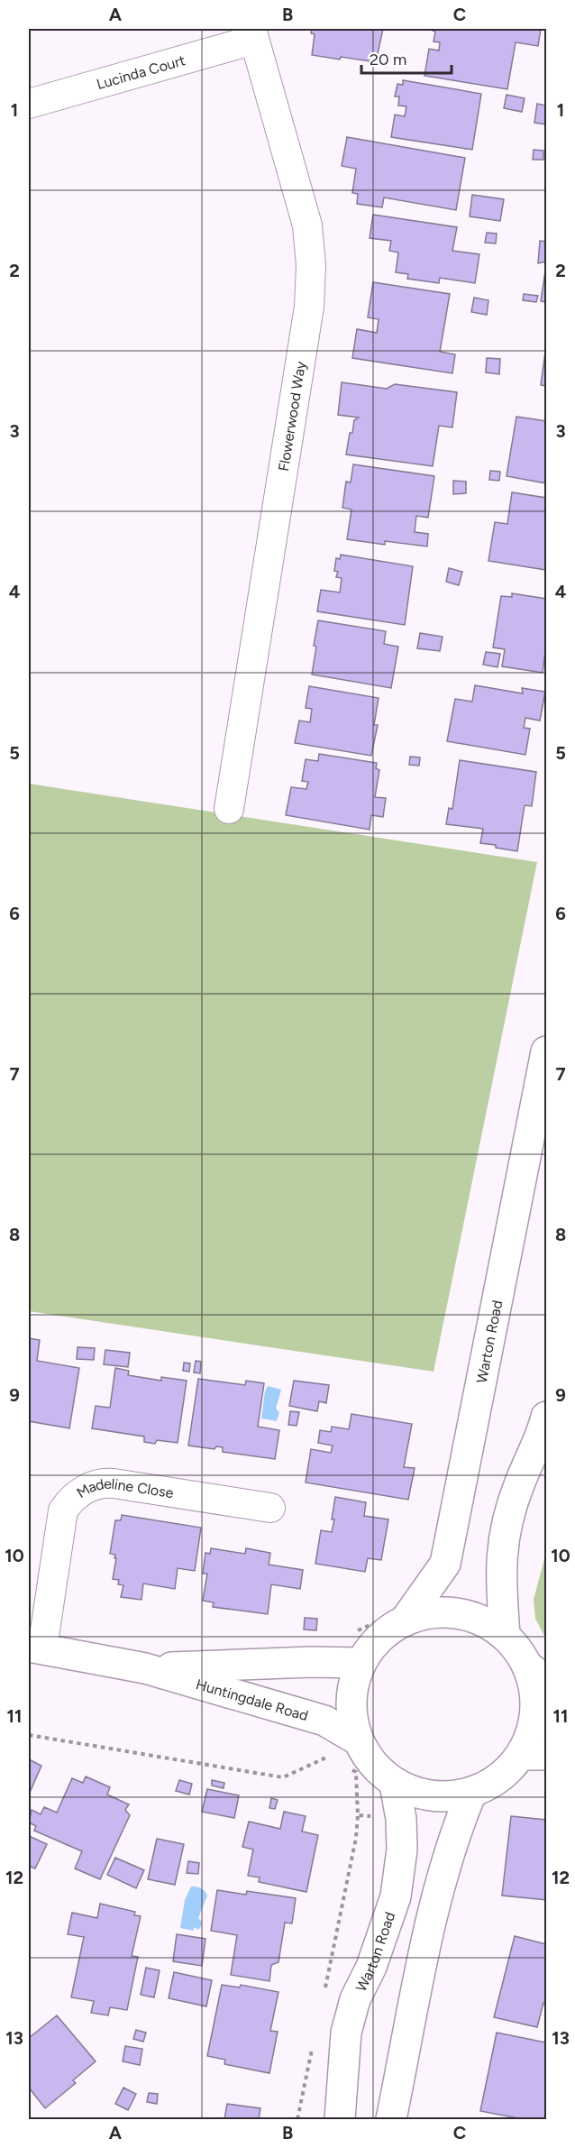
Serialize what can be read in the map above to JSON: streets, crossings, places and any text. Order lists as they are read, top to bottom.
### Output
{
  "streets": {
    "main road": ["Warton Road", "Huntingdale Road"],
    "street": ["Lucinda Court", "Flowerwood Way", "Madeline Close"]
  },
  "crossings": [
    ["Lucinda Court", "Flowerwood Way"],
    ["Warton Road", "Huntingdale Road"],
    ["Madeline Close", "Huntingdale Road"]
  ],
  "scale_bar": "20 m",
  "grid": {
    "columns": ["A", "B", "C"],
    "rows": [
      "1",
      "2",
      "3",
      "4",
      "5",
      "6",
      "7",
      "8",
      "9",
      "10",
      "11",
      "12",
      "13"
    ]
  }
}
